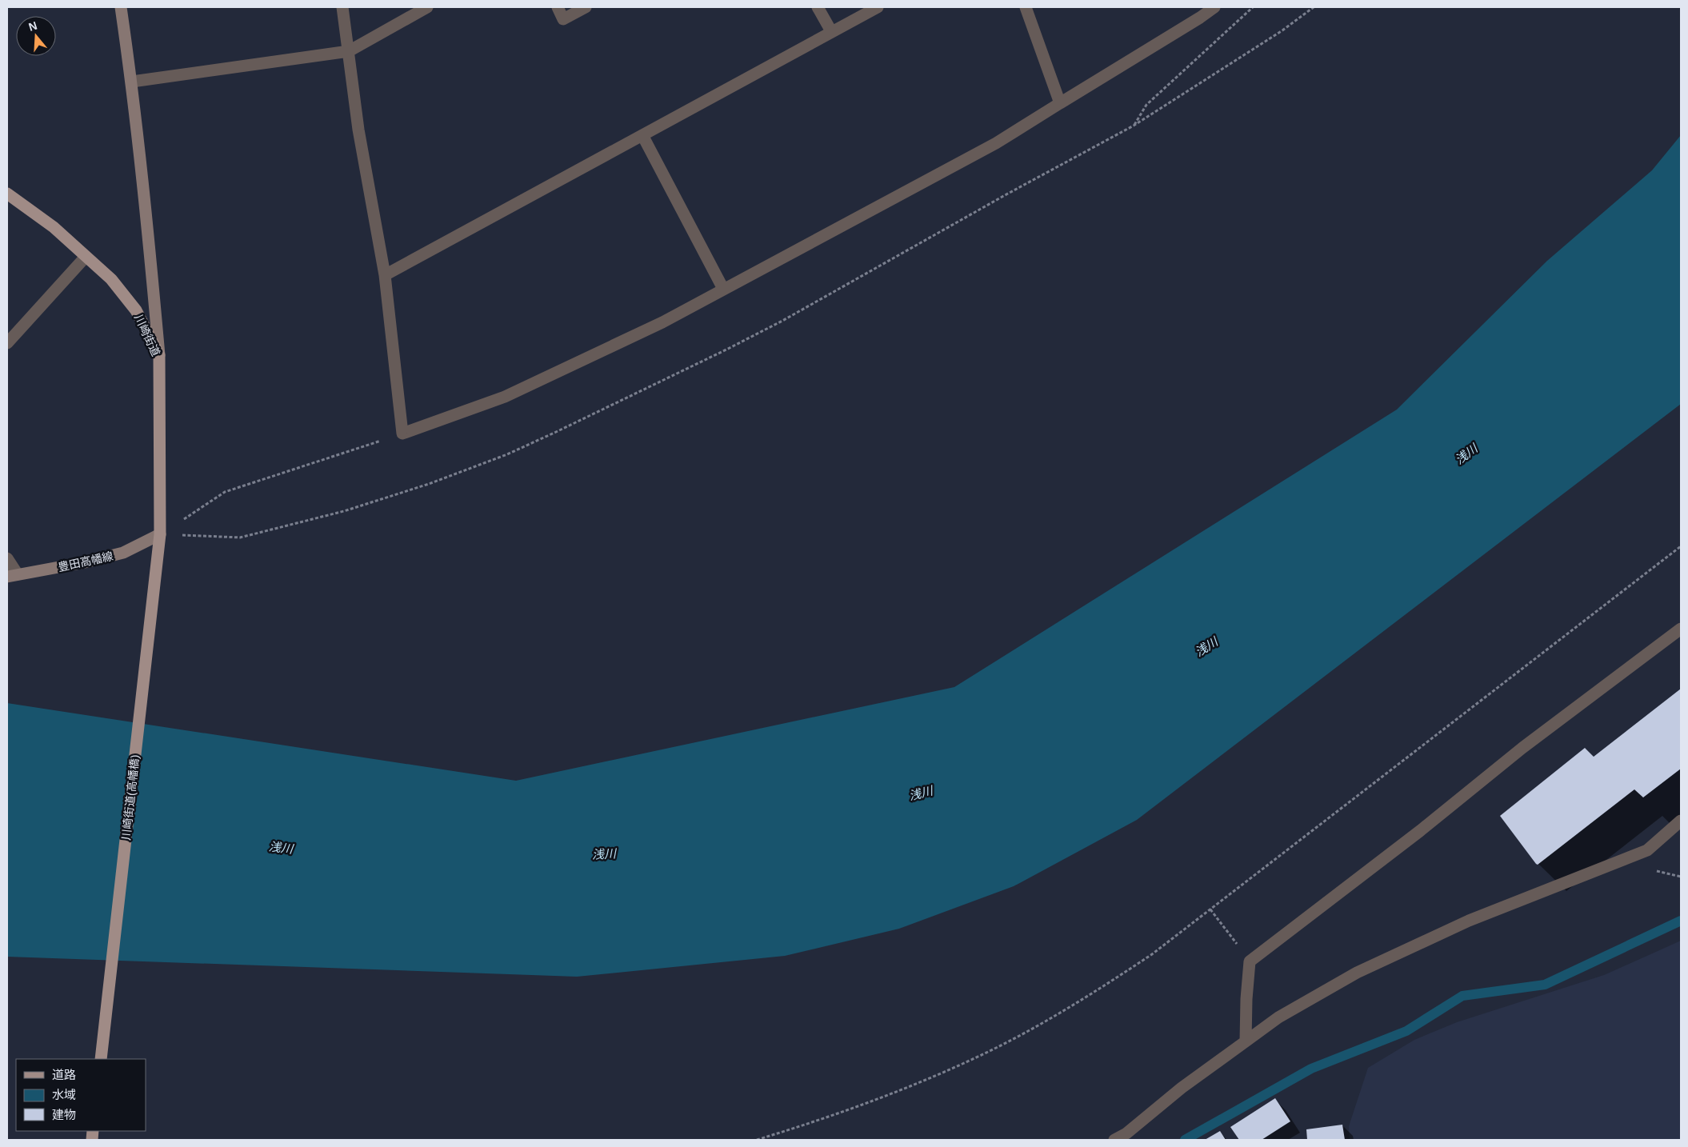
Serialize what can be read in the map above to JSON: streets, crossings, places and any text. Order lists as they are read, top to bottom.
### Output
{
  "streets": {
    "main road": ["川崎街道", "川崎街道(高幡橋)"],
    "street": ["豊田高幡線"]
  },
  "crossings": [
    ["川崎街道", "豊田高幡線"],
    ["川崎街道", "川崎街道(高幡橋)"],
    ["豊田高幡線", "川崎街道(高幡橋)"]
  ],
  "water": ["浅川"],
  "legend": ["道路", "水域", "建物"],
  "north": "top"
}
